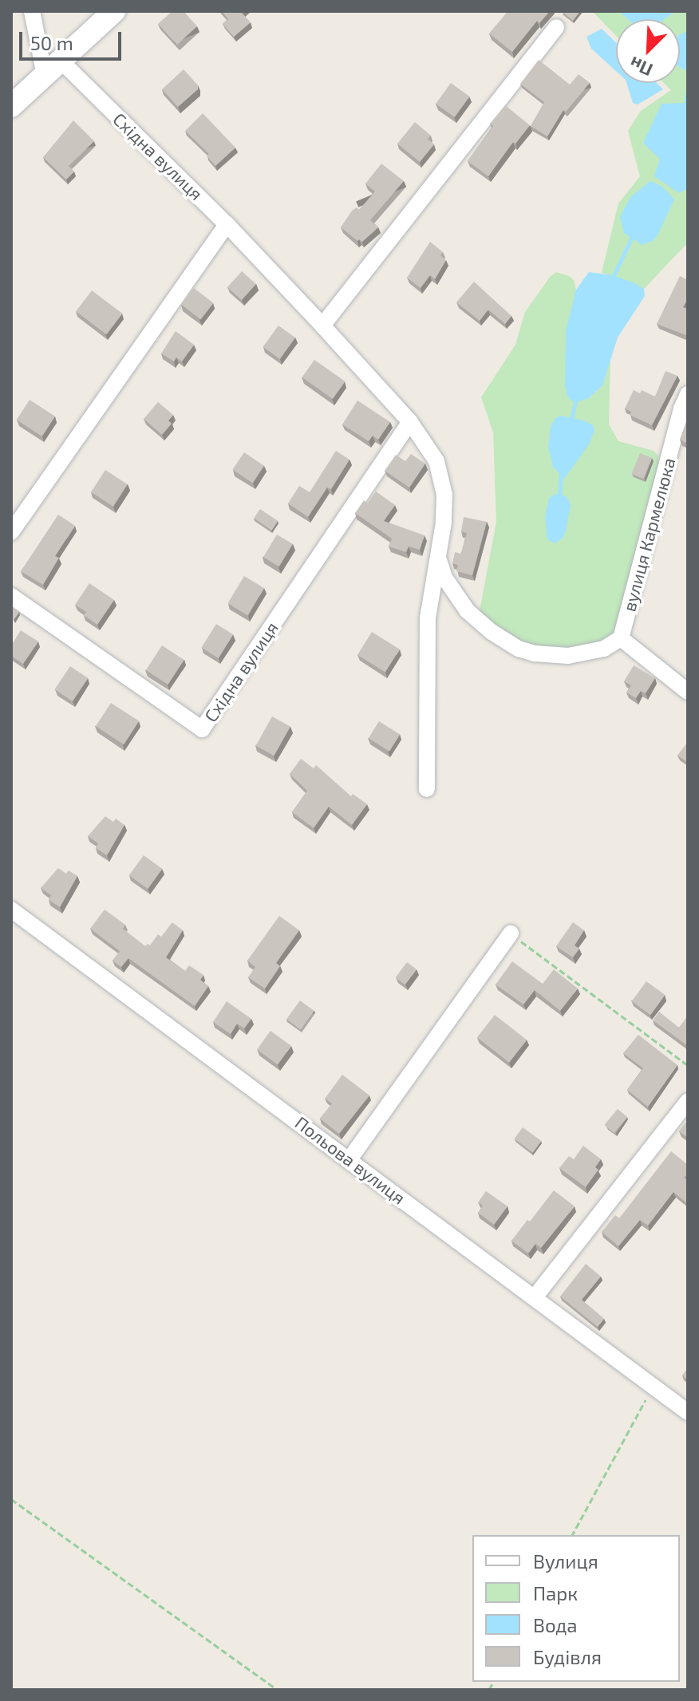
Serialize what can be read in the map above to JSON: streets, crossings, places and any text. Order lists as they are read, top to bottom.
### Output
{
  "streets": {
    "street": ["Східна вулиця", "вулиця Кармелюка", "Польова вулиця"]
  },
  "legend": [
    "Вулиця",
    "Парк",
    "Вода",
    "Будівля"
  ],
  "scale_bar": "50 m",
  "north": "bottom left"
}
